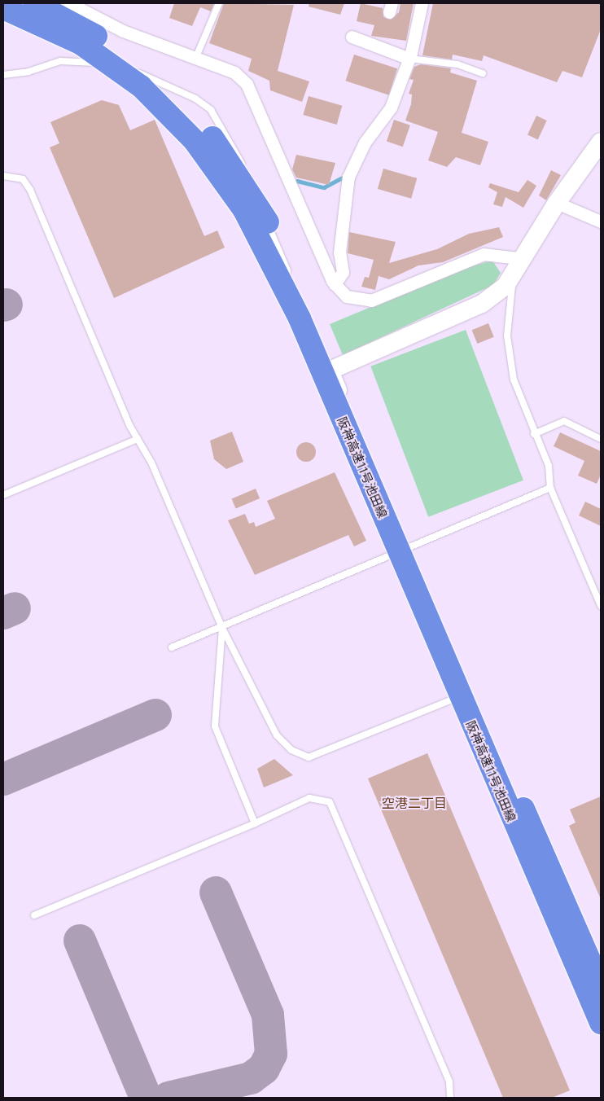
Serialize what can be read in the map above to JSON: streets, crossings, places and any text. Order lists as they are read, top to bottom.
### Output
{
  "streets": {
    "highway": ["阪神高速11号池田線"]
  },
  "districts": ["空港二丁目"]
}
